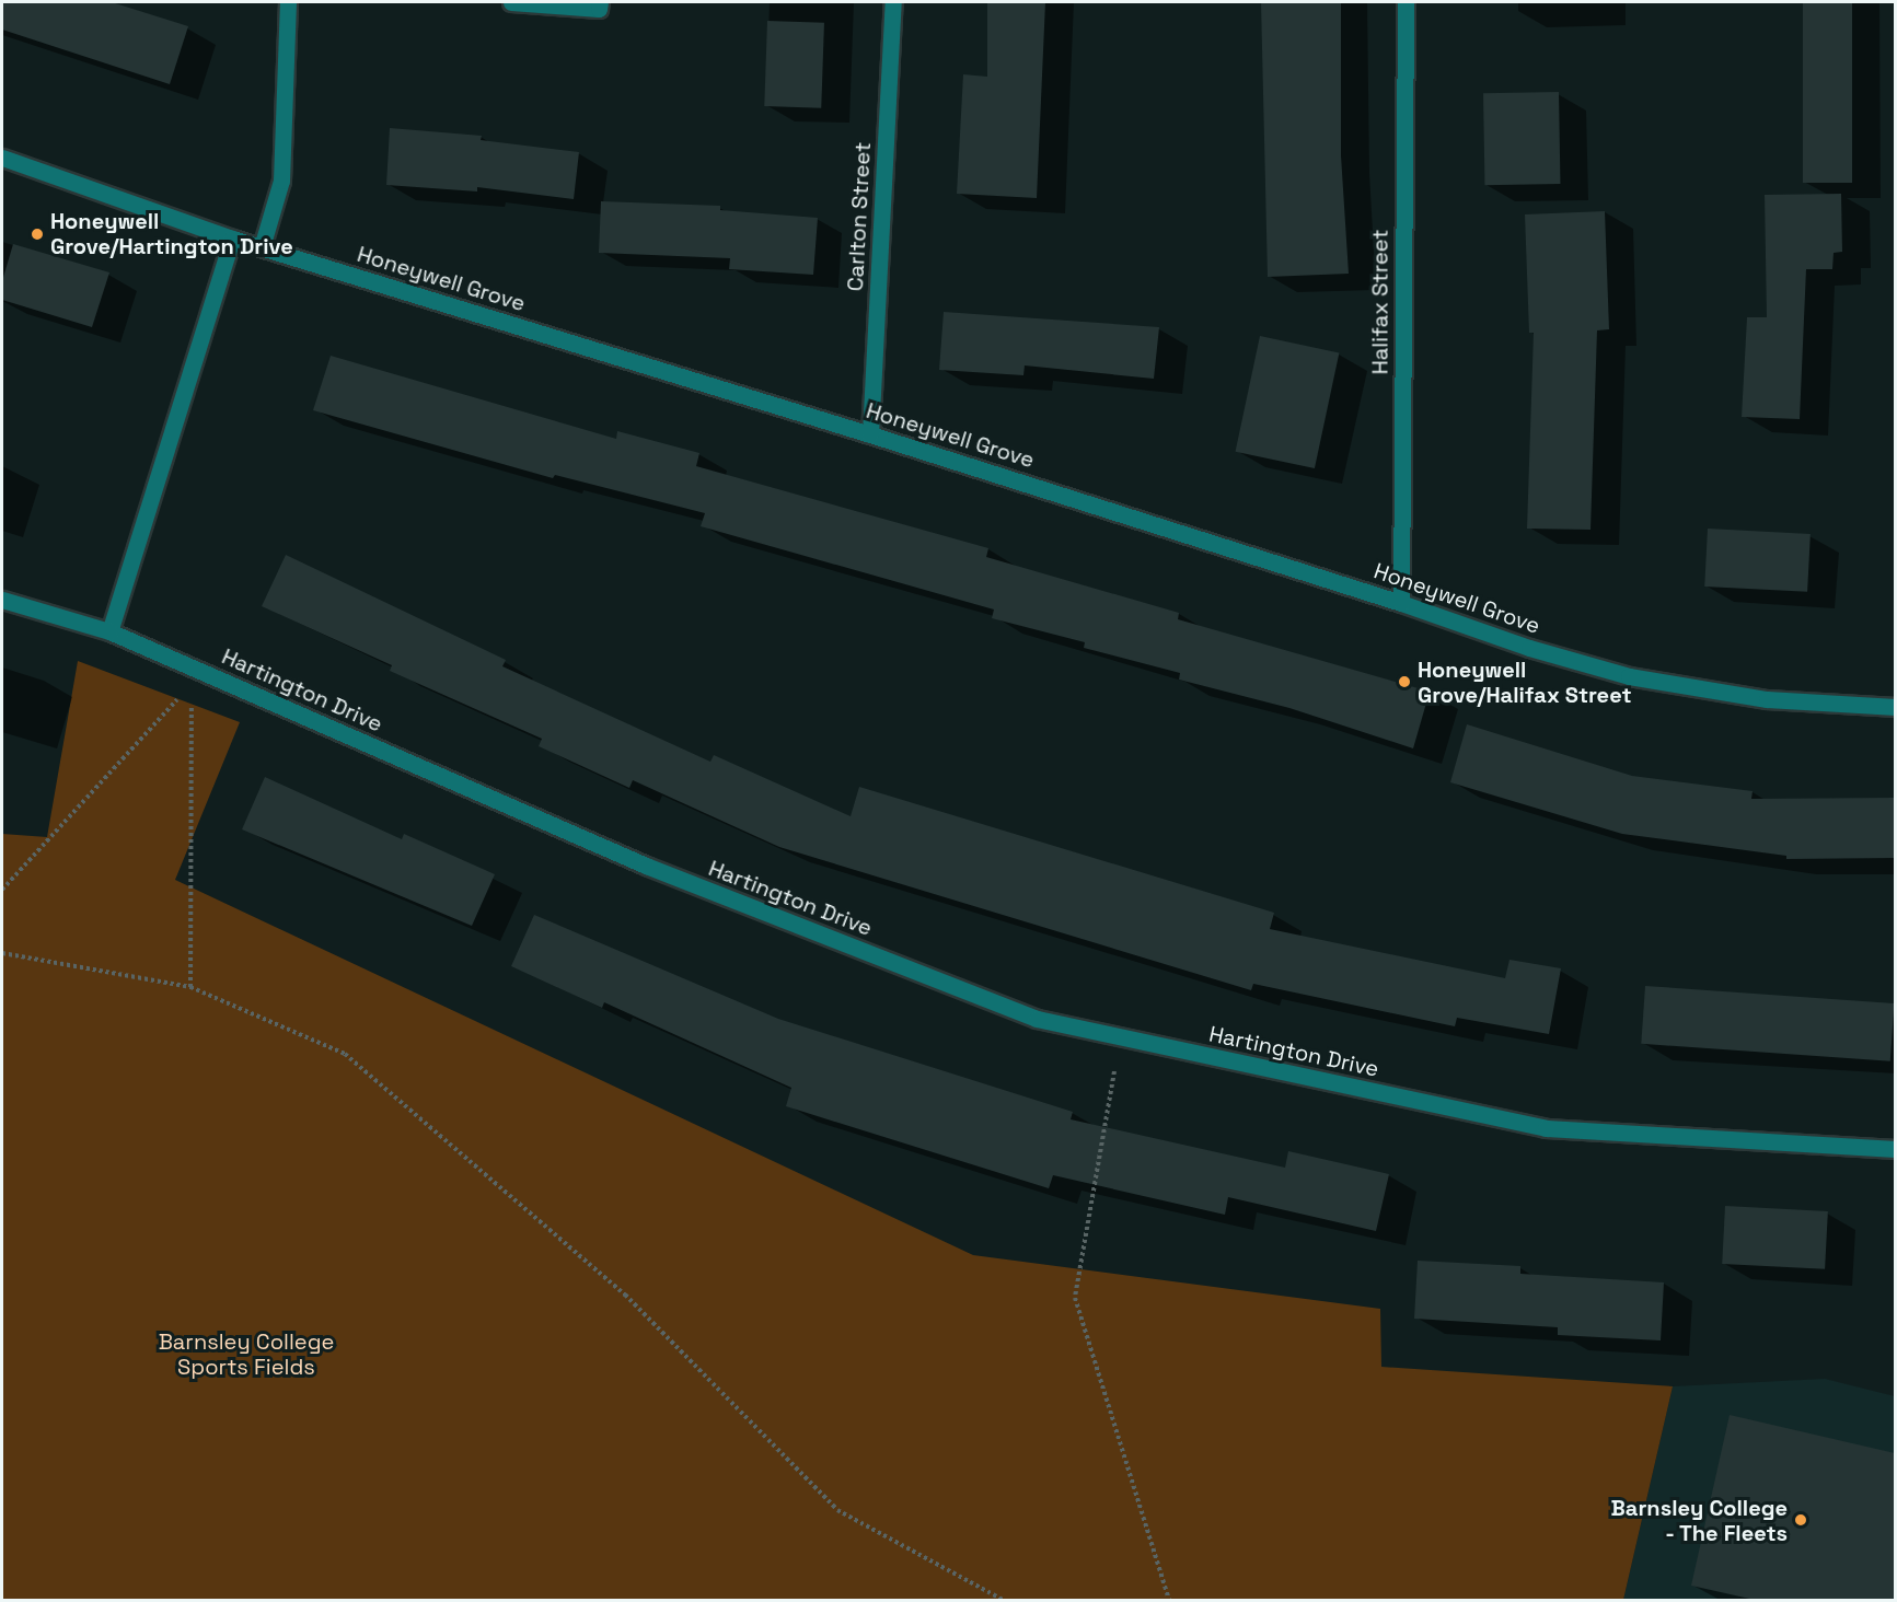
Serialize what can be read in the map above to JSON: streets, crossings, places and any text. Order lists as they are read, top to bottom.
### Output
{
  "streets": {
    "street": [
      "Carlton Street",
      "Honeywell Grove",
      "Halifax Street",
      "Hartington Drive"
    ]
  },
  "crossings": [
    ["Carlton Street", "Honeywell Grove"],
    ["Honeywell Grove", "Halifax Street"]
  ],
  "parks": ["Barnsley College Sports Fields"],
  "places": ["Honeywell Grove/Hartington Drive", "Honeywell Grove/Halifax Street", "Barnsley College - The Fleets"]
}
